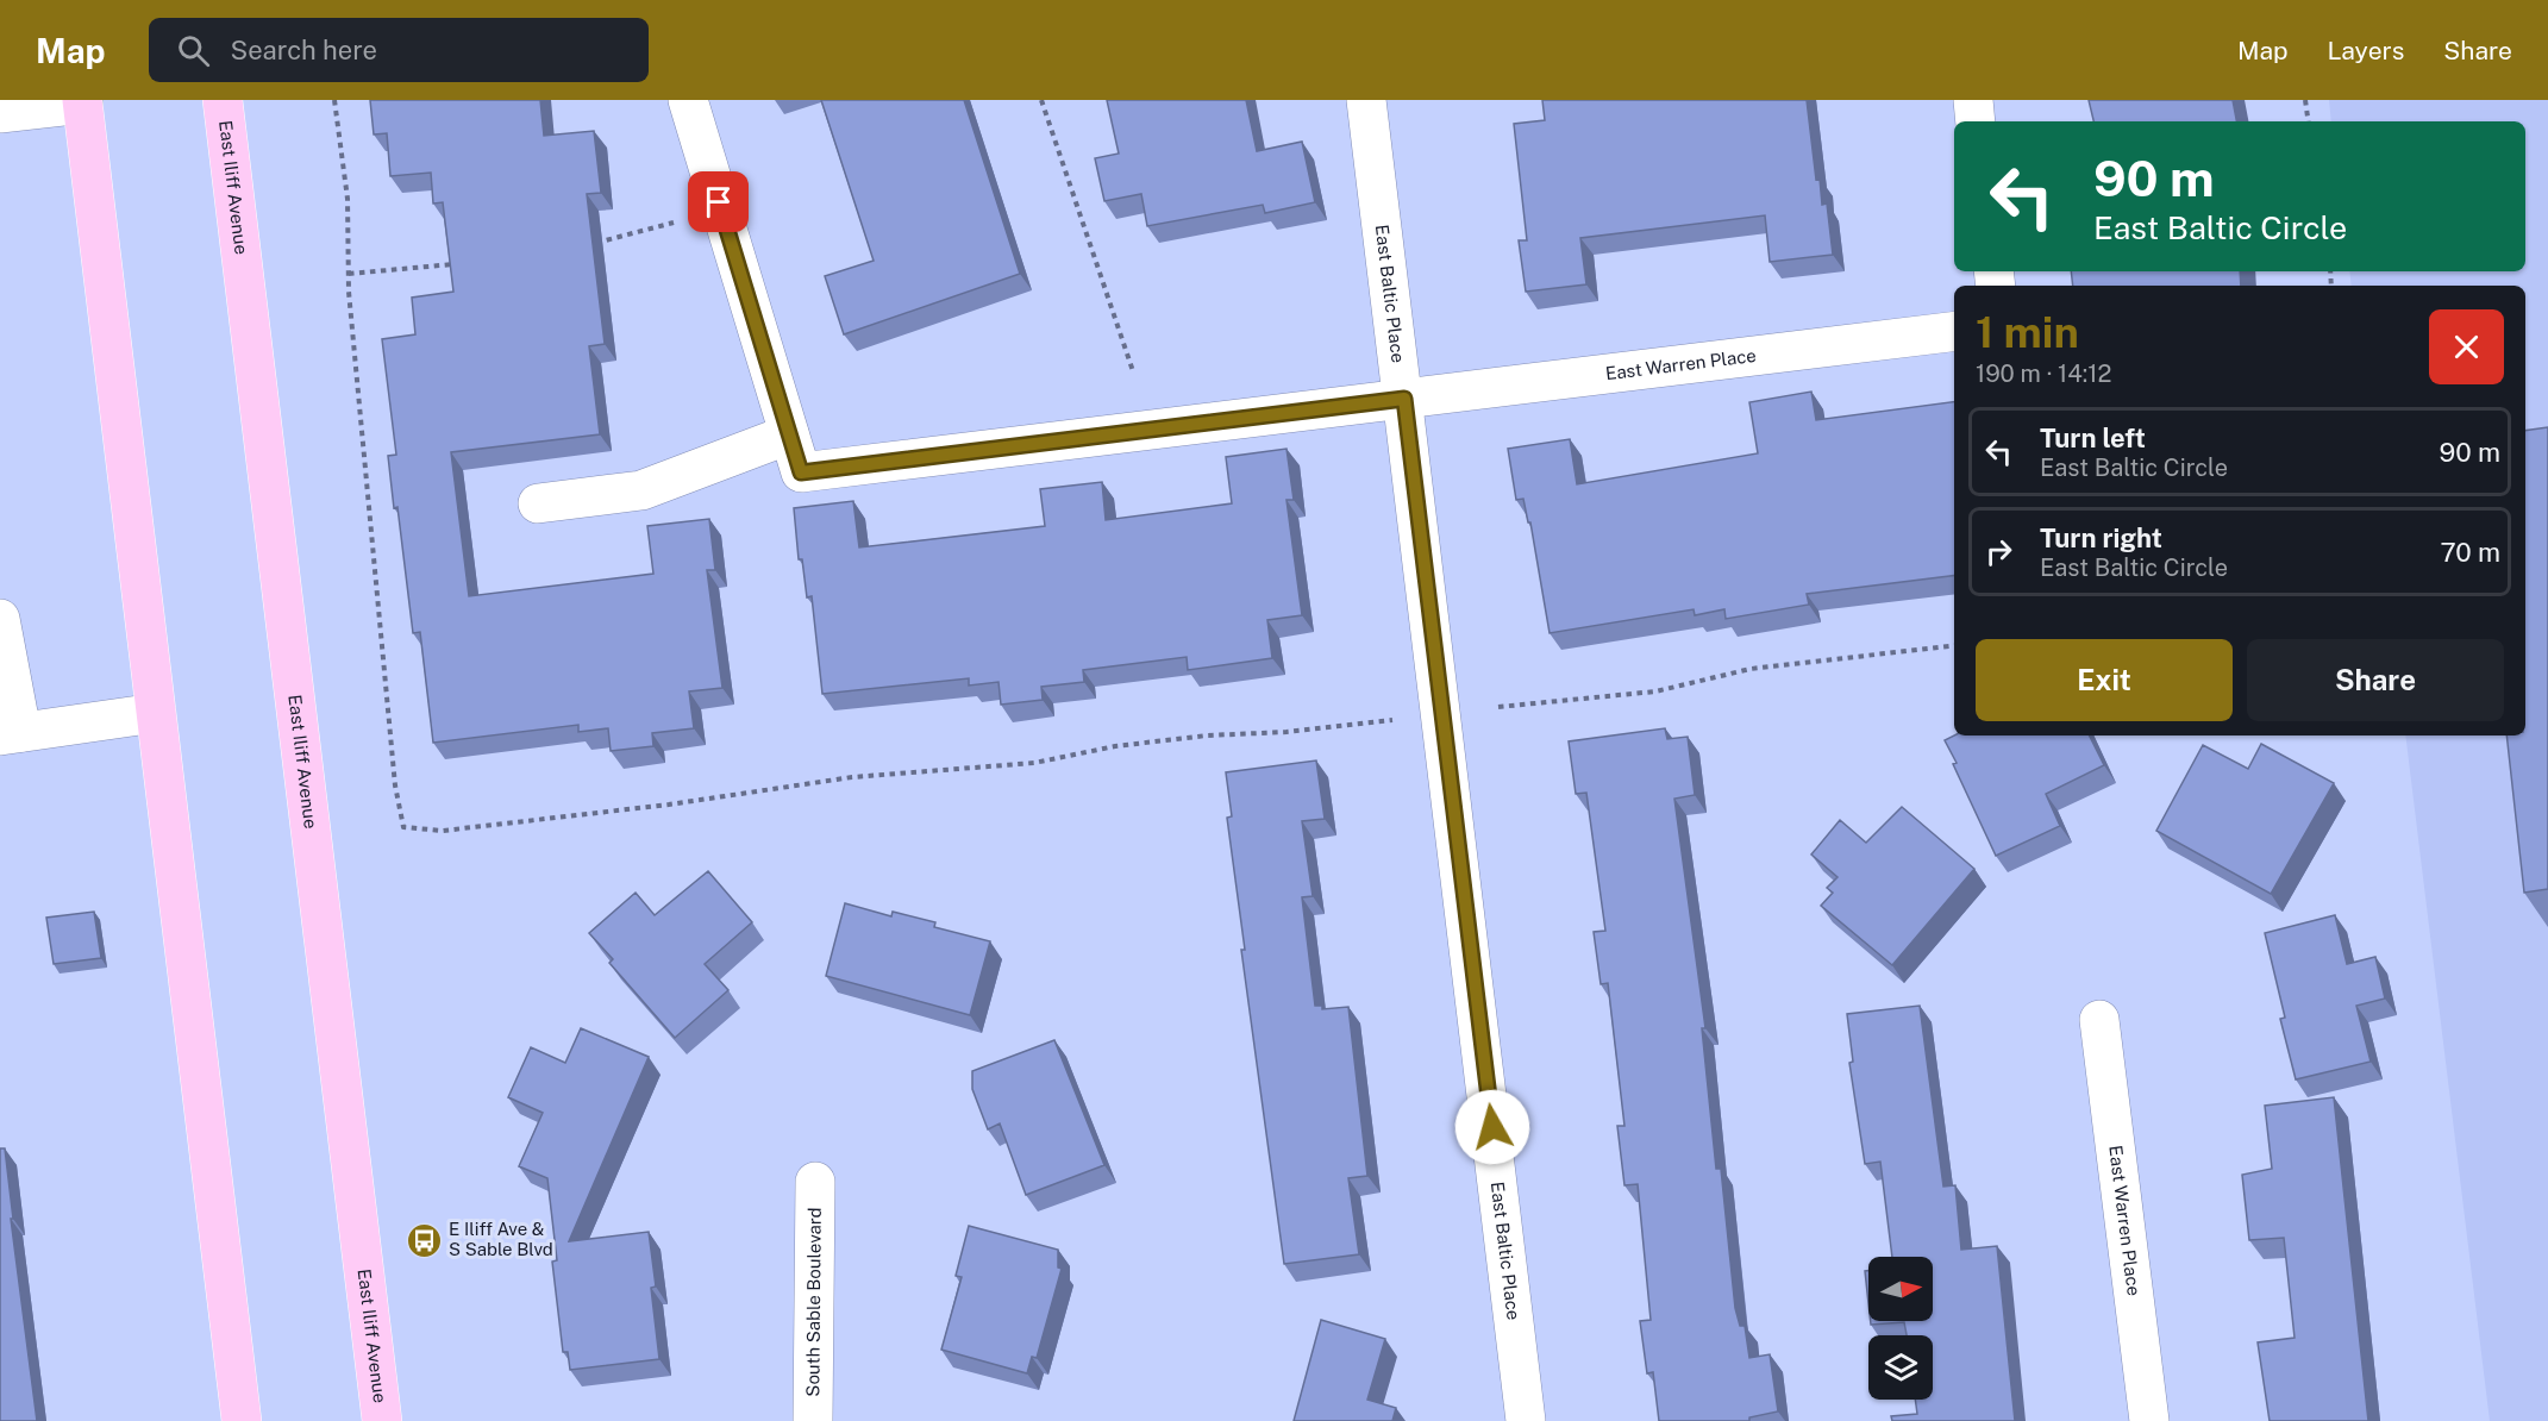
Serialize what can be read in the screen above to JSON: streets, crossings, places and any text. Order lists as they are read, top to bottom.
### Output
{
  "streets": {
    "main road": ["East Iliff Avenue"],
    "street": ["East Baltic Place", "East Warren Place", "South Sable Boulevard"]
  },
  "crossings": [
    ["East Baltic Place", "East Warren Place"]
  ],
  "places": {
    "bus stop": ["E Iliff Ave & S Sable Blvd"]
  },
  "north": "right",
  "page": {
    "header": "Map",
    "search": "Search here",
    "nav": ["Map", "Layers", "Share"],
    "turn": ["90 m", "East Baltic Circle"],
    "heading": ["1 min", "190 m · 14:12"],
    "list": [
      {
        "name": "Turn left",
        "note": "East Baltic Circle",
        "value": "90 m"
      },
      {
        "name": "Turn right",
        "note": "East Baltic Circle",
        "value": "70 m"
      }
    ],
    "buttons": ["Exit", "Share"]
  }
}
